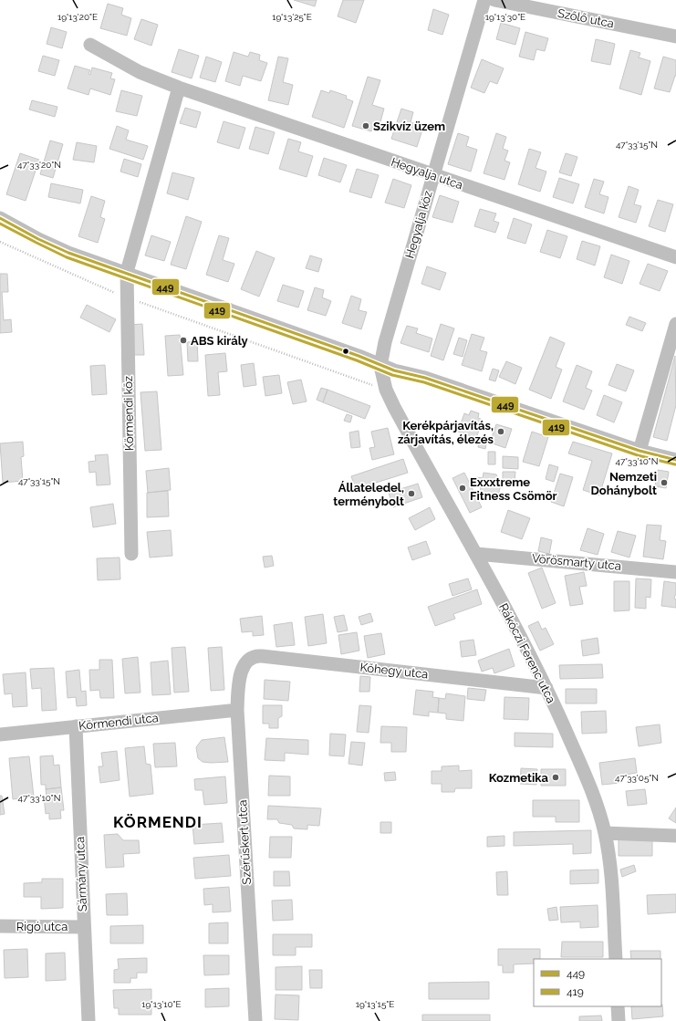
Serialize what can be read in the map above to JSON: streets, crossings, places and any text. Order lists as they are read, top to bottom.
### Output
{
  "streets": {
    "street": [
      "Szőlő utca",
      "Hegyalja utca",
      "Hegyalja köz",
      "Körmendi köz",
      "Vörösmarty utca",
      "Rákóczi Ferenc utca",
      "Kőhegy utca",
      "Körmendi utca",
      "Szérűskert utca",
      "Sármány utca",
      "Rigó utca"
    ]
  },
  "crossings": [
    ["Hegyalja utca", "Hegyalja köz"],
    ["Hegyalja köz", "Rákóczi Ferenc utca"],
    ["Vörösmarty utca", "Rákóczi Ferenc utca"],
    ["Rákóczi Ferenc utca", "Kőhegy utca"],
    ["Kőhegy utca", "Szérűskert utca"],
    ["Körmendi utca", "Szérűskert utca"],
    ["Körmendi utca", "Sármány utca"],
    ["Sármány utca", "Rigó utca"]
  ],
  "districts": ["KÖRMENDI"],
  "places": [
    "Szikvíz üzem",
    "ABS király",
    "Kerékpárjavítás, zárjavítás, élezés",
    "Nemzeti Dohánybolt",
    "Exxxtreme Fitness Csömör",
    "Állateledel, terménybolt",
    "Kozmetika"
  ],
  "lines": ["transit line 449", "transit line 419"],
  "legend": ["449", "419"],
  "coordinates": [
    "19°13'20\"E",
    "19°13'25\"E",
    "19°13'30\"E",
    "47°33'15\"N",
    "47°33'20\"N",
    "47°33'10\"N",
    "47°33'05\"N",
    "19°13'10\"E",
    "19°13'15\"E"
  ]
}
